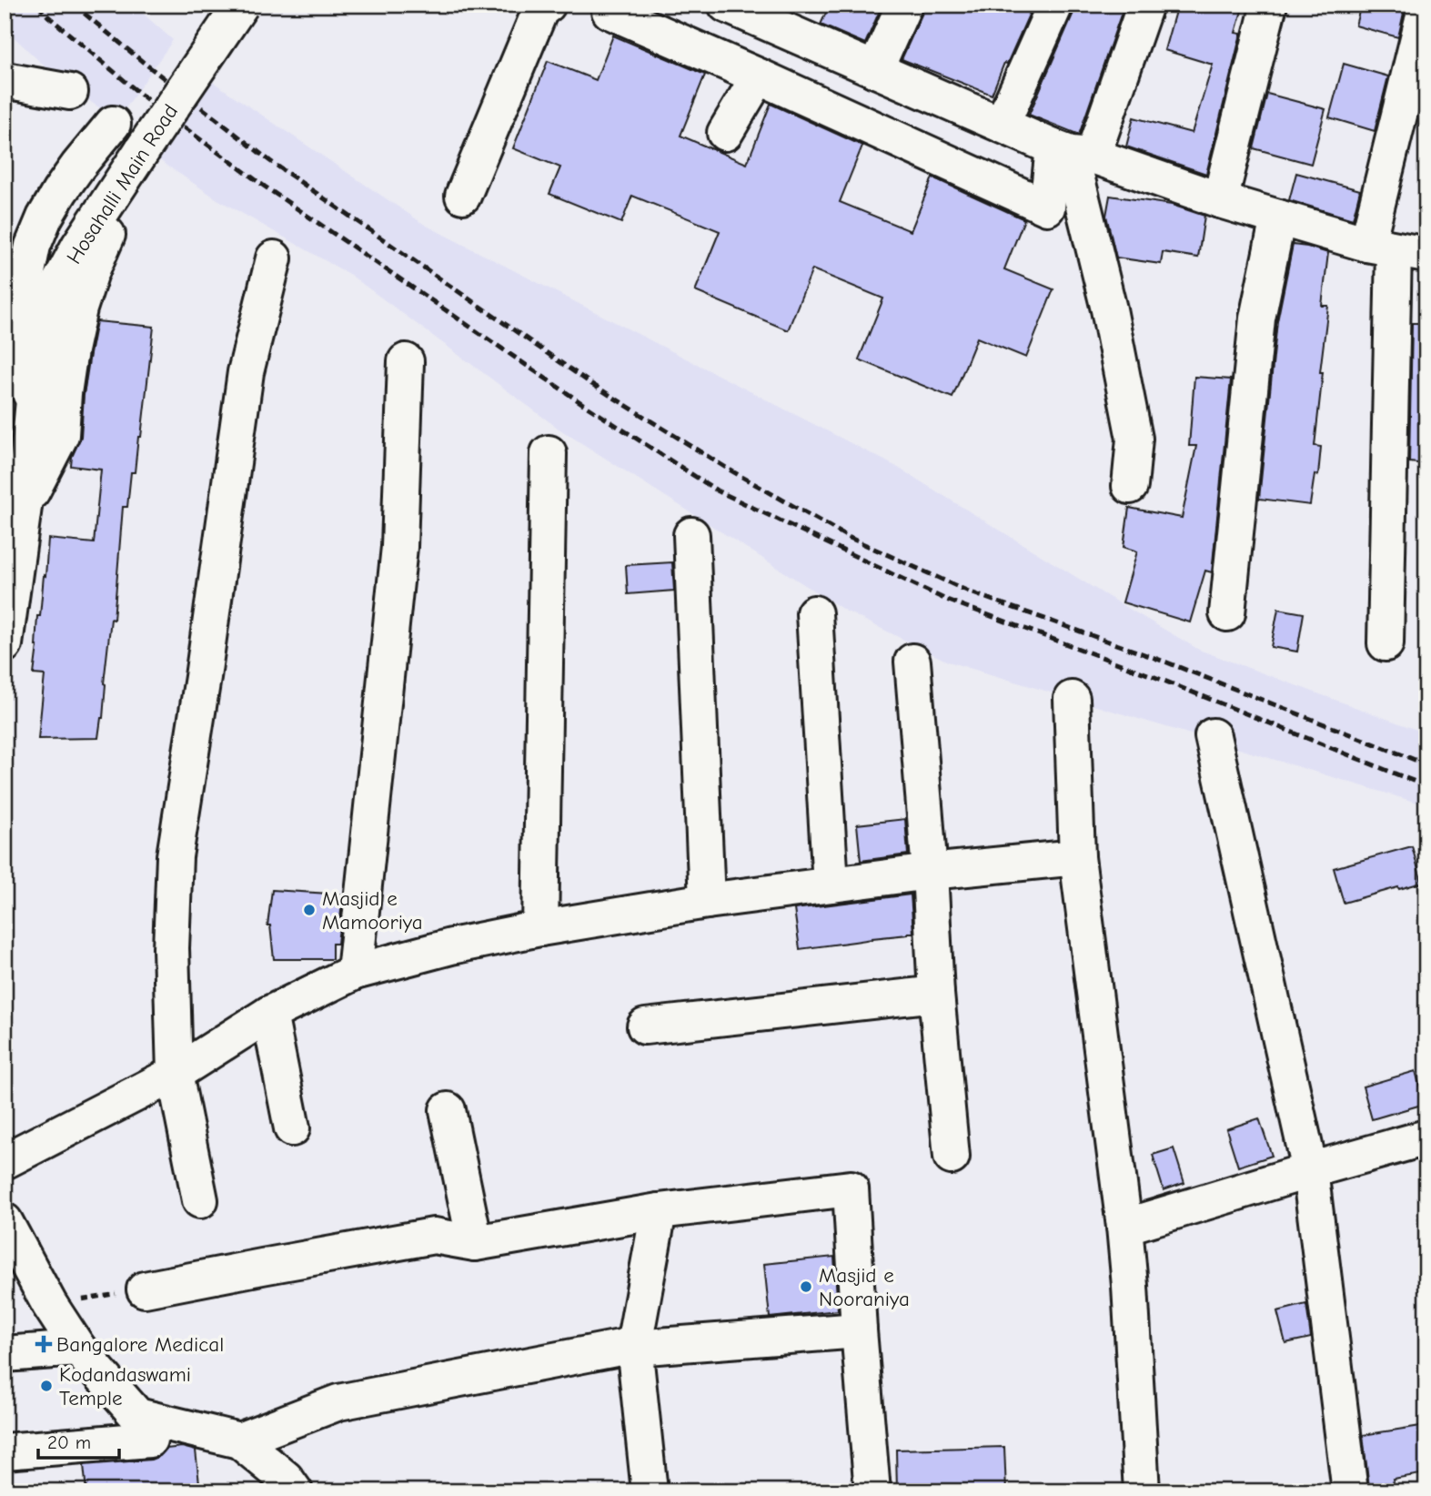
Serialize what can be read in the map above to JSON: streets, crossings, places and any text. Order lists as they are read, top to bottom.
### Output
{
  "streets": {
    "street": ["Hosahalli Main Road"]
  },
  "places": {
    "other": ["Masjid e Mamooriya", "Masjid e Nooraniya", "Kodandaswami Temple"],
    "health": ["Bangalore Medical"]
  },
  "scale_bar": "20 m"
}
